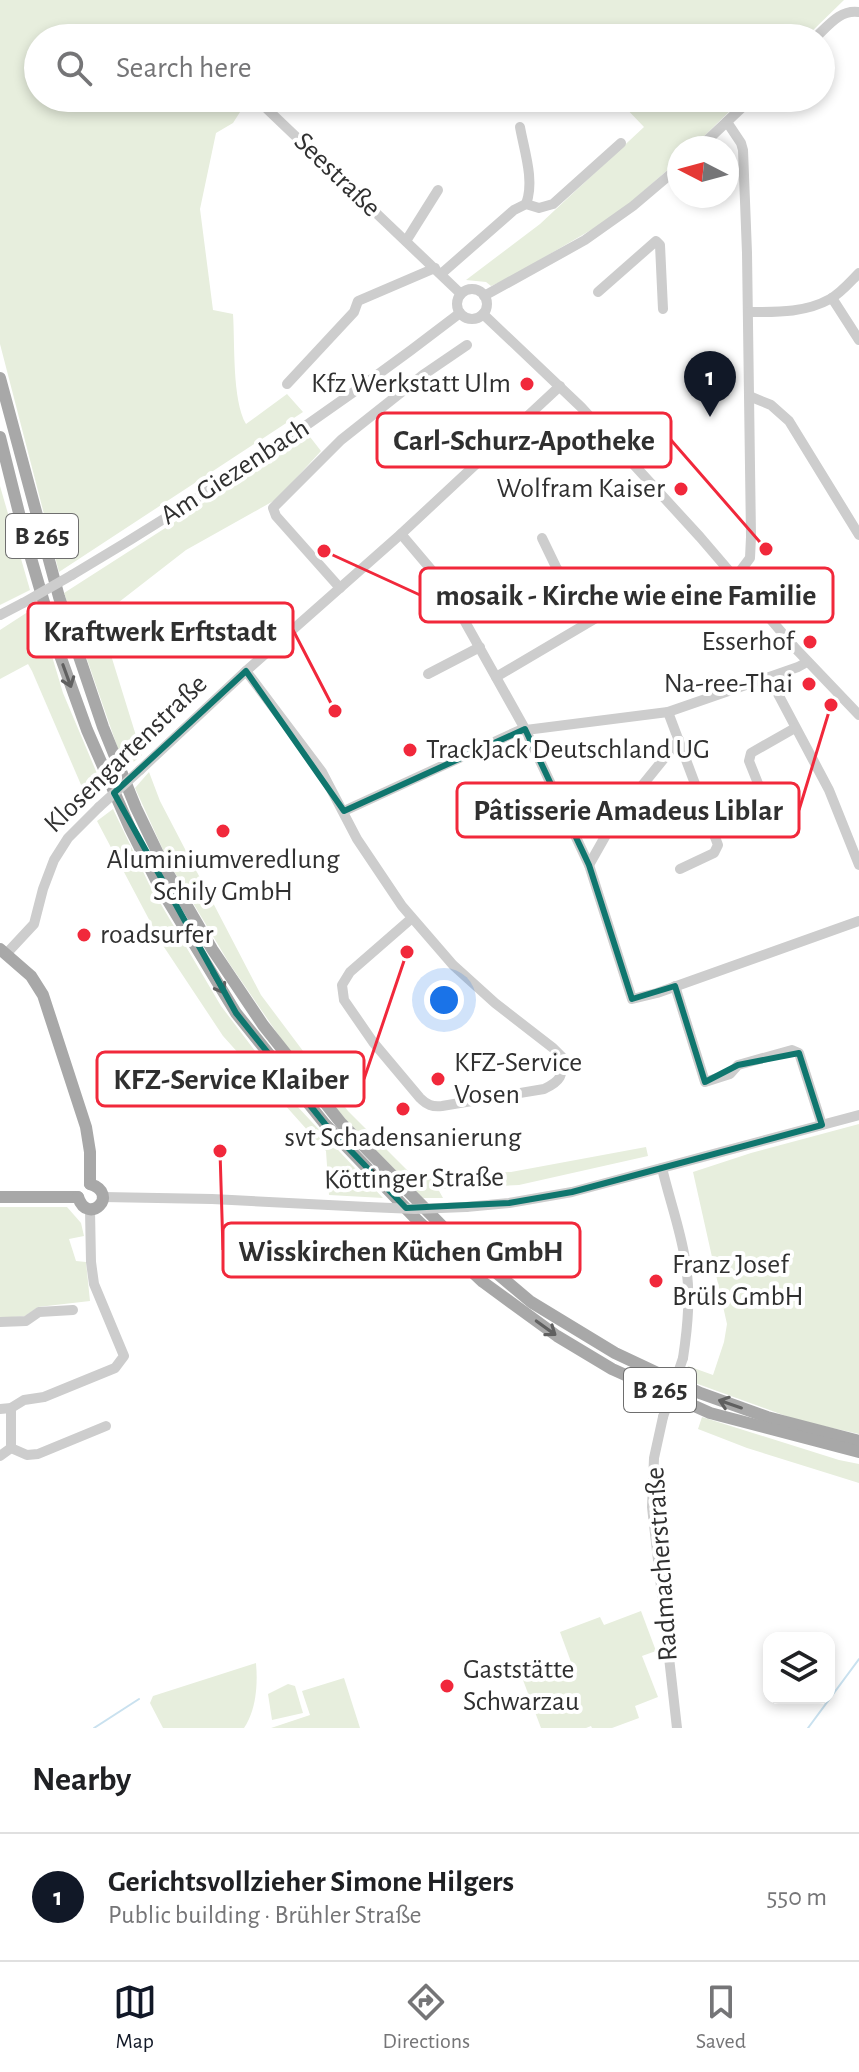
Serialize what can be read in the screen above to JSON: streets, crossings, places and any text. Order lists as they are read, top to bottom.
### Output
{
  "streets": {
    "main road": ["B 265", "Klosengartenstraße"],
    "street": [
      "Seestraße",
      "Am Giezenbach",
      "Köttinger Straße",
      "Radmacherstraße"
    ]
  },
  "crossings": [
    ["Seestraße", "Am Giezenbach"],
    ["Klosengartenstraße", "Köttinger Straße"],
    ["Köttinger Straße", "Radmacherstraße"]
  ],
  "places": [
    "Kfz Werkstatt Ulm",
    "Wolfram Kaiser",
    "Carl-Schurz-Apotheke",
    "mosaik - Kirche wie eine Familie",
    "Esserhof",
    "Na-ree-Thai",
    "Pâtisserie Amadeus Liblar",
    "Kraftwerk Erftstadt",
    "TrackJack Deutschland UG",
    "Aluminiumveredlung Schily GmbH",
    "roadsurfer",
    "KFZ-Service Klaiber",
    "KFZ-Service Vosen",
    "svt Schadensanierung",
    "Wisskirchen Küchen GmbH",
    "Franz Josef Brüls GmbH",
    "Gaststätte Schwarzau"
  ],
  "north": "left",
  "page": {
    "search": "Search here",
    "pins": "1",
    "heading": "Nearby",
    "list": [
      {
        "mark": "1",
        "name": "Gerichtsvollzieher Simone Hilgers",
        "note": "Public building · Brühler Straße",
        "value": "550 m"
      }
    ],
    "nav": ["Map", "Directions", "Saved"]
  }
}
